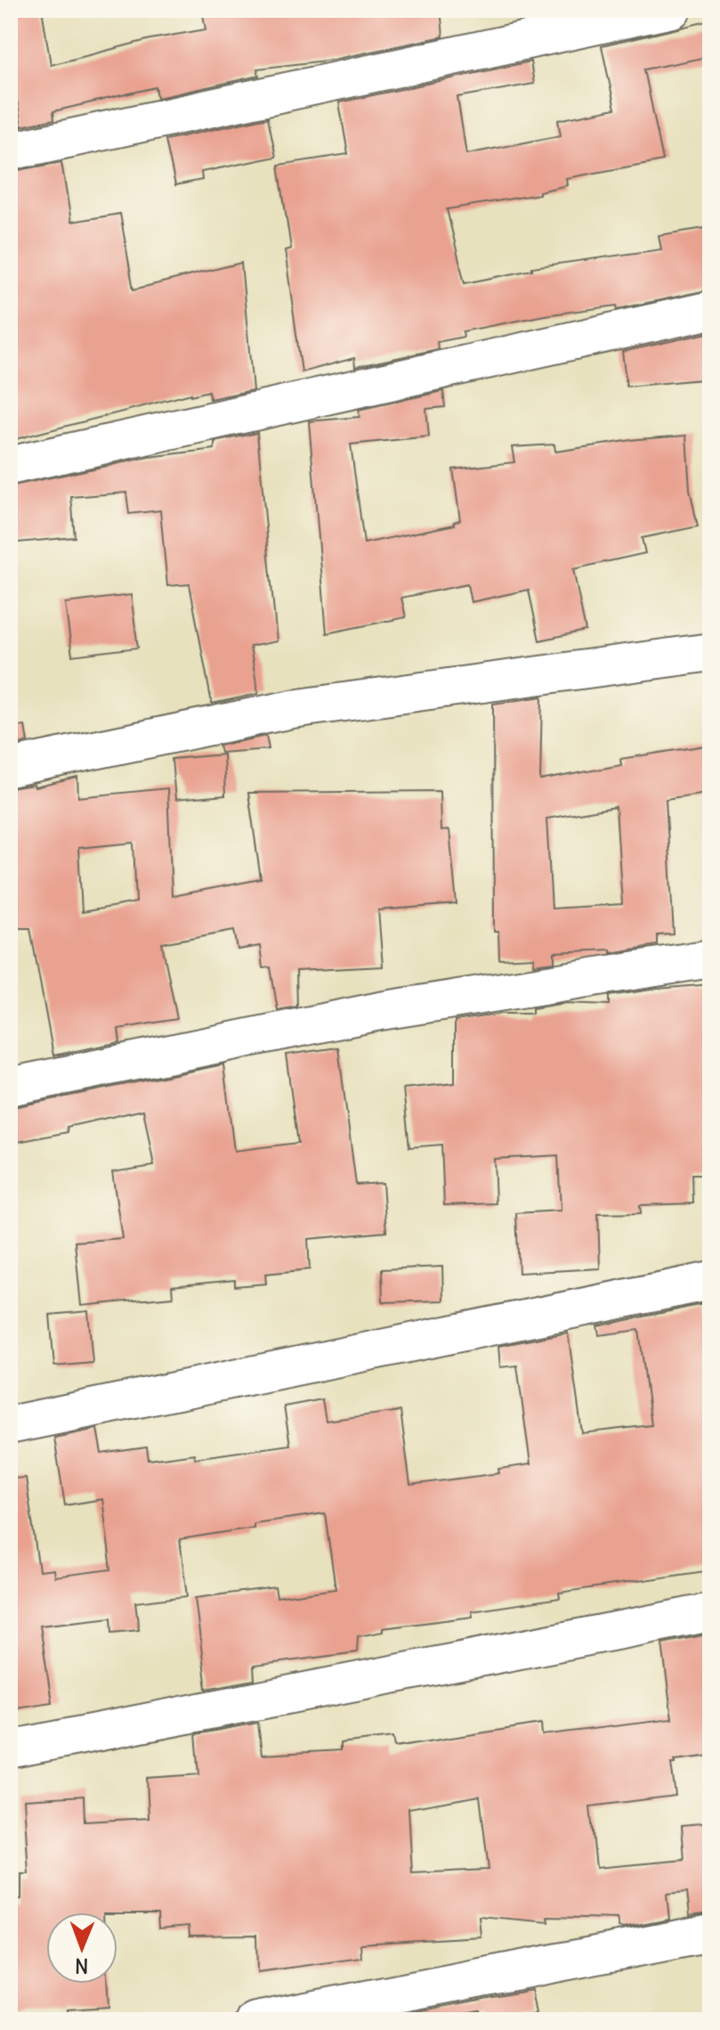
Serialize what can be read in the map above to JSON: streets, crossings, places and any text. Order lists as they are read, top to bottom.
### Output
{
  "north": "bottom"
}
